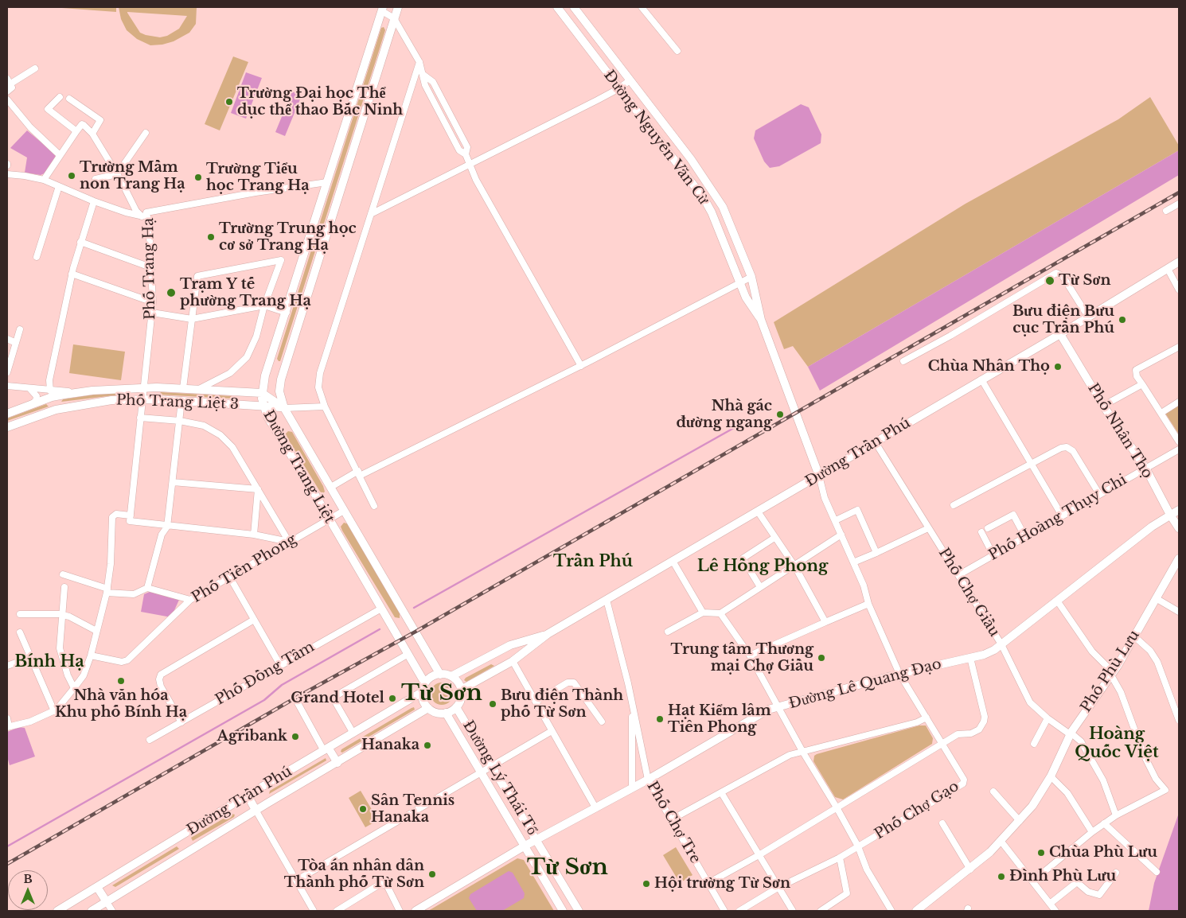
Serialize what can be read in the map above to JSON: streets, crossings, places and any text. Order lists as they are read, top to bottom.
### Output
{
  "streets": {
    "main road": [
      "Đường Nguyễn Văn Cừ",
      "Phố Trang Liệt 3",
      "Phố Nhân Thọ",
      "Đường Trần Phú",
      "Đường Trang Liệt",
      "Phố Phù Lưu",
      "Đường Lê Quang Đạo",
      "Đường Lý Thái Tổ"
    ],
    "street": [
      "Phố Trang Hạ",
      "Phố Hoàng Thụy Chi",
      "Phố Tiền Phong",
      "Phố Chợ Giầu",
      "Phố Đồng Tâm",
      "Phố Chợ Gạo",
      "Phố Chợ Tre"
    ]
  },
  "crossings": [
    ["Đường Nguyễn Văn Cừ", "Đường Trần Phú"],
    ["Đường Nguyễn Văn Cừ", "Phố Chợ Gạo"],
    ["Phố Trang Hạ", "Phố Trang Liệt 3"],
    ["Phố Trang Hạ", "Đường Trang Liệt"],
    ["Phố Trang Liệt 3", "Đường Trang Liệt"],
    ["Phố Nhân Thọ", "Đường Trần Phú"],
    ["Phố Nhân Thọ", "Phố Hoàng Thụy Chi"],
    ["Phố Nhân Thọ", "Đường Lê Quang Đạo"],
    ["Đường Trần Phú", "Đường Trang Liệt"],
    ["Đường Trần Phú", "Phố Chợ Giầu"],
    ["Đường Trần Phú", "Đường Lý Thái Tổ"],
    ["Đường Trần Phú", "Phố Chợ Gạo"],
    ["Đường Trần Phú", "Phố Chợ Tre"],
    ["Đường Trang Liệt", "Phố Tiền Phong"],
    ["Đường Trang Liệt", "Phố Đồng Tâm"],
    ["Đường Trang Liệt", "Đường Lý Thái Tổ"],
    ["Phố Hoàng Thụy Chi", "Phố Chợ Giầu"],
    ["Phố Chợ Giầu", "Phố Phù Lưu"],
    ["Phố Chợ Giầu", "Đường Lê Quang Đạo"],
    ["Đường Lê Quang Đạo", "Đường Lý Thái Tổ"],
    ["Đường Lê Quang Đạo", "Phố Chợ Gạo"],
    ["Đường Lê Quang Đạo", "Phố Chợ Tre"]
  ],
  "districts": [
    "Trần Phú",
    "Lê Hồng Phong",
    "Bính Hạ",
    "Từ Sơn",
    "Hoàng Quốc Việt",
    "Từ Sơn"
  ],
  "places": [
    "Trường Đại học Thể dục thể thao Bắc Ninh",
    "Trường Mầm non Trang Hạ",
    "Trường Tiểu học Trang Hạ",
    "Trường Trung học cơ sở Trang Hạ",
    "Từ Sơn",
    "Trạm Y tế phường Trang Hạ",
    "Bưu điện Bưu cục Trần Phú",
    "Chùa Nhân Thọ",
    "Nhà gác đường ngang",
    "Trung tâm Thương mại Chợ Giầu",
    "Nhà văn hóa Khu phố Bính Hạ",
    "Grand Hotel",
    "Bưu điện Thành phố Từ Sơn",
    "Hạt Kiểm lâm Tiên Phong",
    "Agribank",
    "Hanaka",
    "Sân Tennis Hanaka",
    "Chùa Phù Lưu",
    "Tòa án nhân dân Thành phố Từ Sơn",
    "Đình Phù Lưu",
    "Hội trường Từ Sơn"
  ],
  "north": "top"
}
